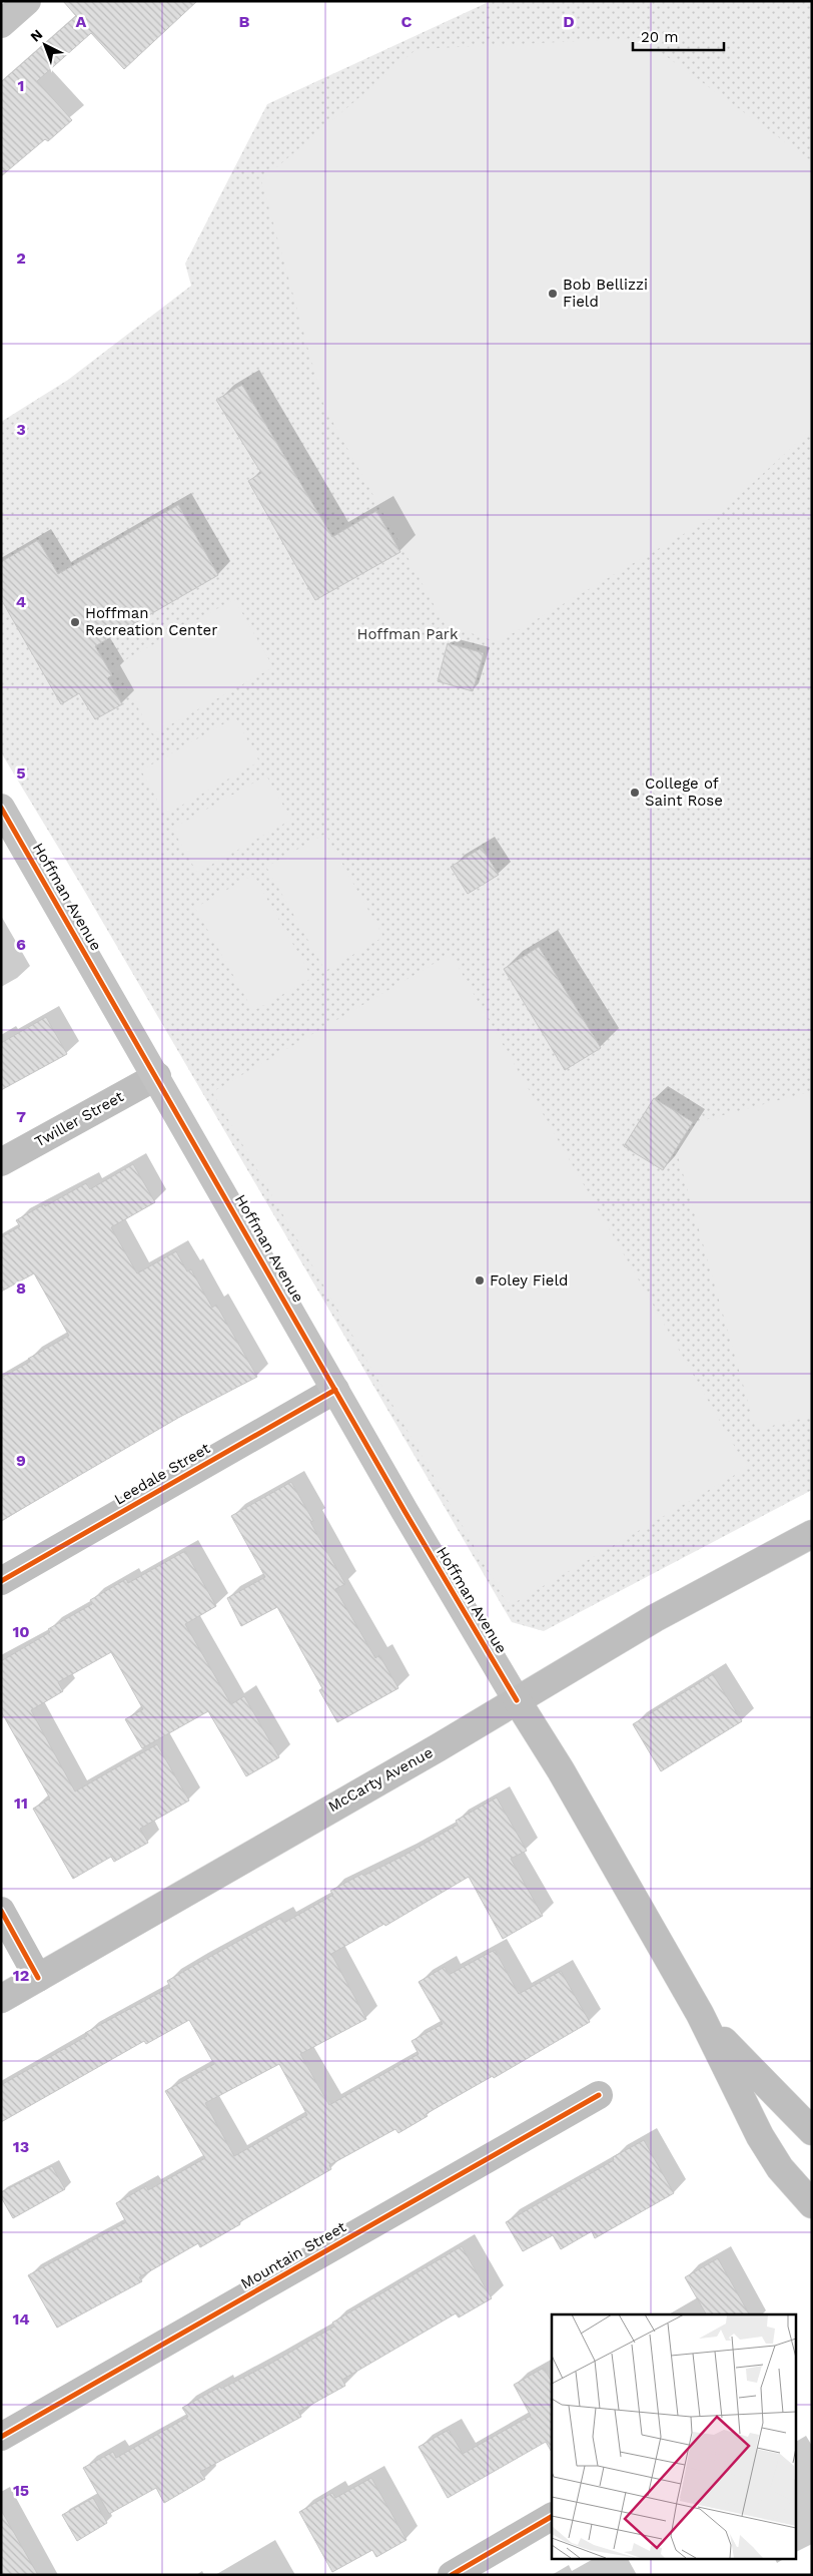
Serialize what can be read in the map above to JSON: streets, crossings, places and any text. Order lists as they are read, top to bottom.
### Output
{
  "streets": {
    "main road": [
      "Twiller Street",
      "Leedale Street",
      "McCarty Avenue",
      "Mountain Street"
    ],
    "street": ["Hoffman Avenue"]
  },
  "crossings": [
    ["Hoffman Avenue", "Twiller Street"],
    ["Hoffman Avenue", "Leedale Street"],
    ["Hoffman Avenue", "McCarty Avenue"]
  ],
  "parks": ["Hoffman Park"],
  "places": [
    "Bob Bellizzi Field",
    "Hoffman Recreation Center",
    "College of Saint Rose",
    "Foley Field"
  ],
  "scale_bar": "20 m",
  "north": "top left",
  "grid": {
    "columns": [
      "A",
      "B",
      "C",
      "D"
    ],
    "rows": [
      "1",
      "2",
      "3",
      "4",
      "5",
      "6",
      "7",
      "8",
      "9",
      "10",
      "11",
      "12",
      "13",
      "14",
      "15"
    ]
  }
}
